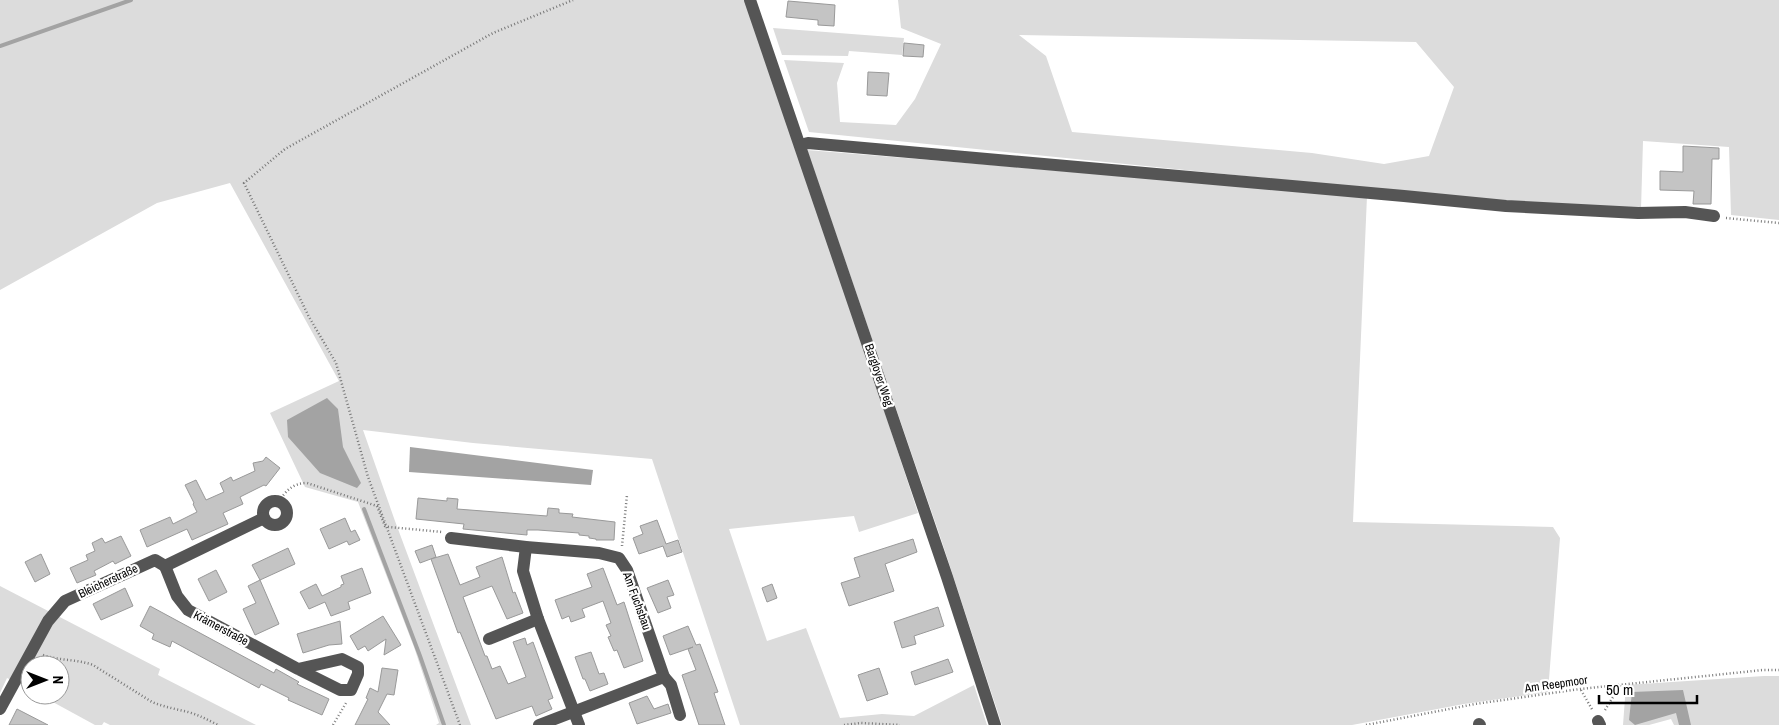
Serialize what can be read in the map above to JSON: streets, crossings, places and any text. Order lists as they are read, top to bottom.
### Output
{
  "streets": {
    "street": [
      "Bargloyer Weg",
      "Bleicherstraße",
      "Am Fuchsbau",
      "Krämerstraße"
    ],
    "path": ["Am Reepmoor"]
  },
  "crossings": [
    ["Bleicherstraße", "Krämerstraße"]
  ],
  "scale_bar": "50 m",
  "north": "right"
}
